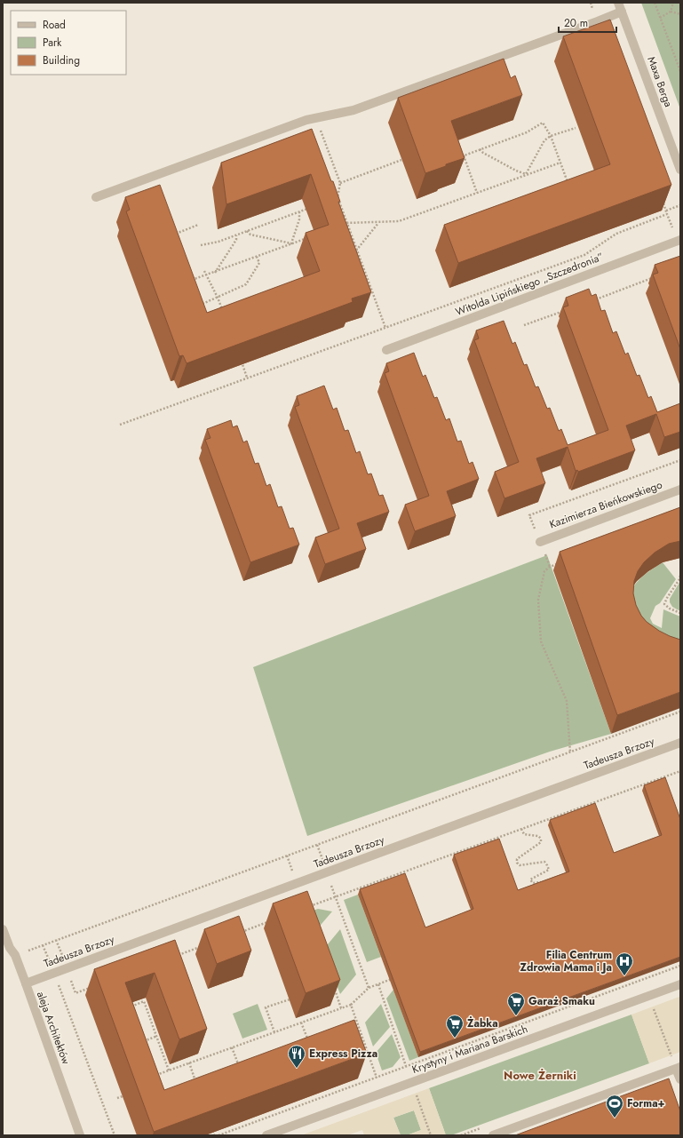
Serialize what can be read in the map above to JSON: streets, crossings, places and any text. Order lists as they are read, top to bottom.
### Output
{
  "streets": {
    "street": [
      "Maxa Berga",
      "Witolda Lipińskiego „Szczedronia”",
      "Kazimierza Bieńkowskiego",
      "Tadeusza Brzozy",
      "aleja Architektów",
      "Krystyny i Mariana Barskich"
    ]
  },
  "crossings": [
    ["Tadeusza Brzozy", "aleja Architektów"]
  ],
  "districts": ["Nowe Żerniki"],
  "places": {
    "hospital": ["Filia Centrum Zdrowia Mama i Ja"],
    "supermarket": ["Garaż Smaku", "Żabka"],
    "restaurant": ["Express Pizza"],
    "sports": ["Forma+"]
  },
  "legend": ["Road", "Park", "Building"],
  "scale_bar": "20 m"
}
